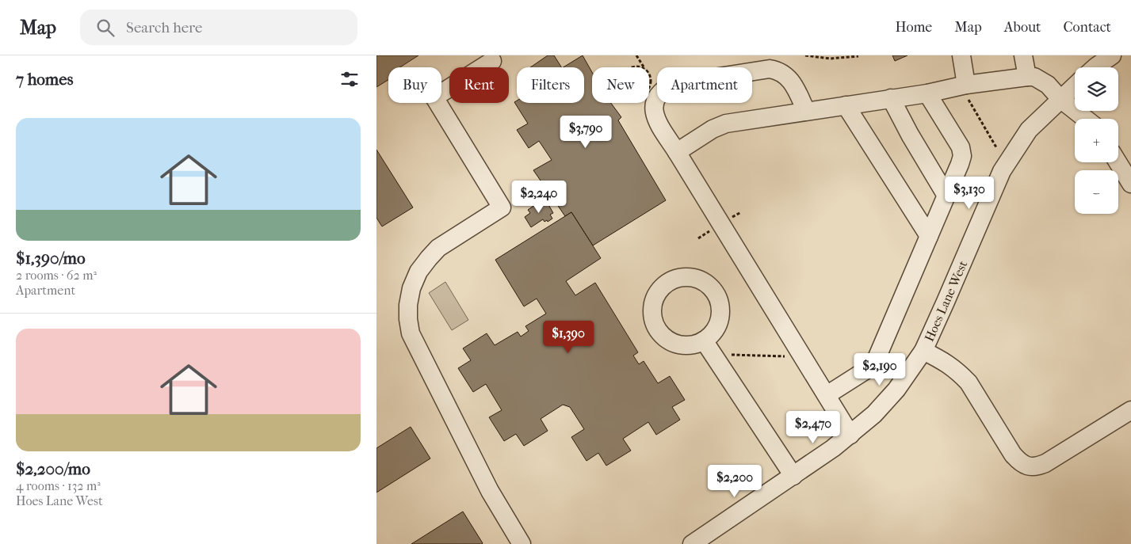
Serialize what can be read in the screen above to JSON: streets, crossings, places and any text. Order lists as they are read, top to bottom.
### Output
{
  "streets": {
    "street": ["Hoes Lane West"]
  },
  "page": {
    "header": "Map",
    "search": "Search here",
    "nav": [
      "Home",
      "Map",
      "About",
      "Contact"
    ],
    "heading": "7 homes",
    "map_buttons": ["+", "−"],
    "chip": [
      "Buy",
      "Rent",
      "Filters",
      "New",
      "Apartment"
    ],
    "list": [
      {
        "name": "$1,390/mo",
        "note": "2 rooms · 62 m² · Apartment"
      },
      {
        "name": "$2,200/mo",
        "note": "4 rooms · 132 m² · Hoes Lane West"
      }
    ],
    "price": [
      "$3,790",
      "$3,130",
      "$2,240",
      "$1,390",
      "$2,190",
      "$2,470",
      "$2,200"
    ]
  }
}
